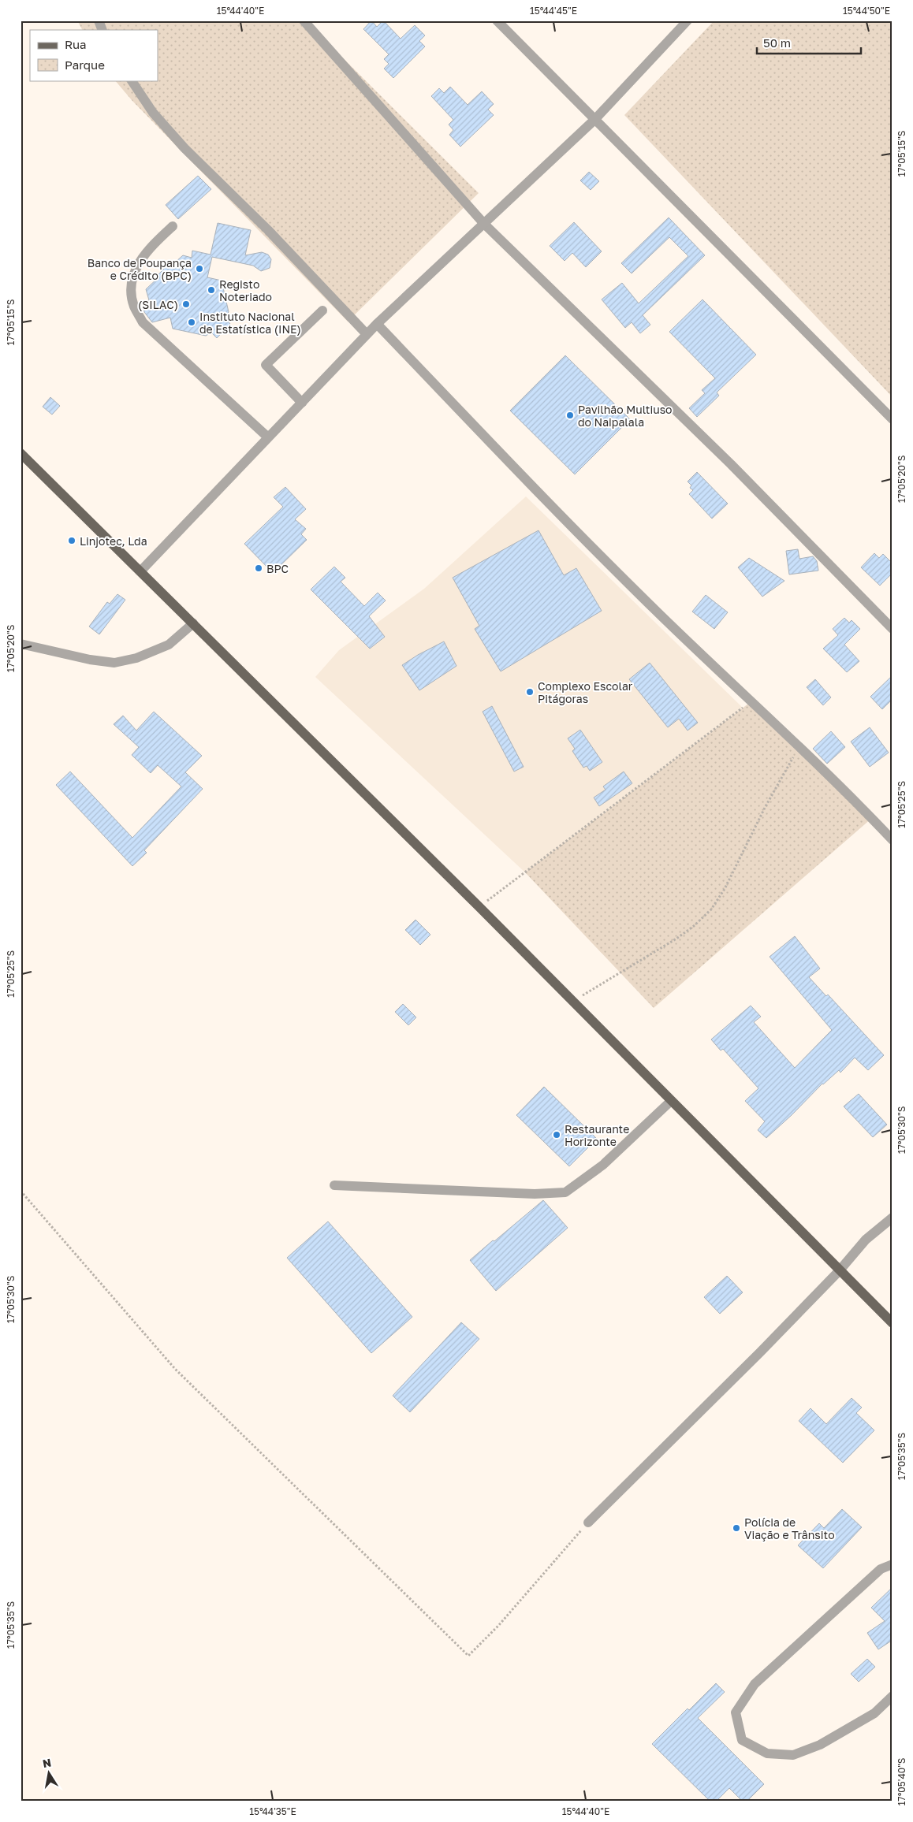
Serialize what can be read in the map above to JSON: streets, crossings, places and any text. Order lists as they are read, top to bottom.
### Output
{
  "places": [
    "Banco de Poupança e Crédito (BPC)",
    "Registo Noteriado",
    "(SILAC)",
    "Instituto Nacional de Estatística (INE)",
    "Pavilhão Multiuso do Naipalala",
    "Linjotec, Lda",
    "BPC",
    "Complexo Escolar Pitágoras",
    "Restaurante Horizonte",
    "Polícia de Viação e Trânsito"
  ],
  "legend": ["Rua", "Parque"],
  "scale_bar": "50 m",
  "north": "top",
  "coordinates": [
    "15°44'40\"E",
    "15°44'45\"E",
    "15°44'50\"E",
    "17°05'15\"S",
    "17°05'20\"S",
    "17°05'25\"S",
    "17°05'30\"S",
    "17°05'35\"S",
    "17°05'40\"S",
    "15°44'35\"E"
  ]
}
